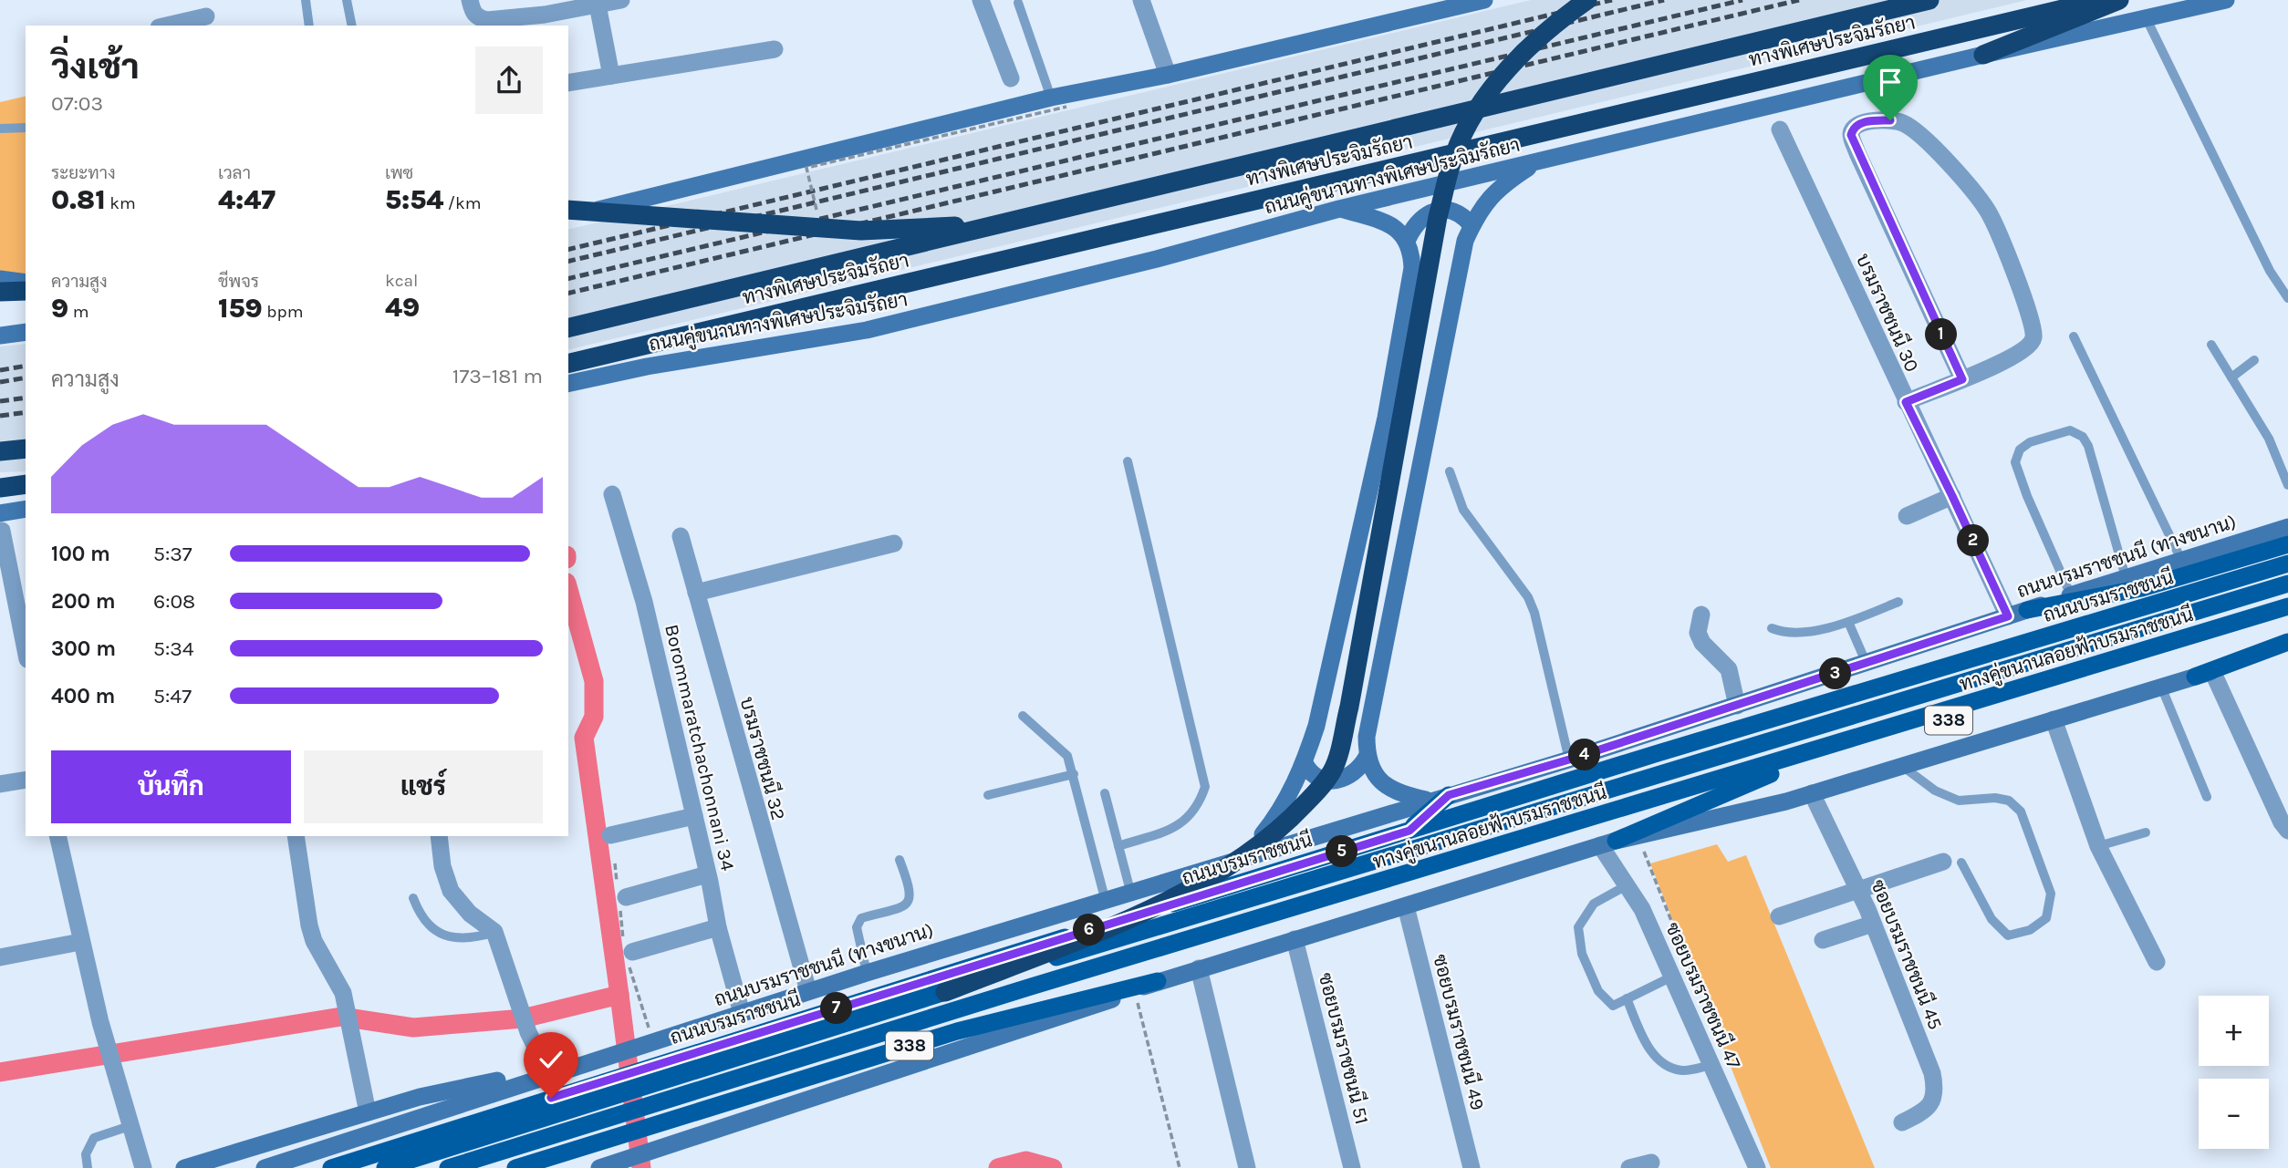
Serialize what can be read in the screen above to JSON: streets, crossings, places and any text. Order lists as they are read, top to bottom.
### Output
{
  "streets": {
    "highway": ["ทางพิเศษประจิมรัถยา"],
    "main road": [
      "ถนนคู่ขนานทางพิเศษประจิมรัถยา",
      "ถนนบรมราชชนนี (ทางขนาน)",
      "ถนนบรมราชชนนี",
      "ทางคู่ขนานลอยฟ้าบรมราชชนนี",
      "338"
    ],
    "street": [
      "บรมราชชนนี 30",
      "Borommaratchachonnani 34",
      "บรมราชชนนี 32",
      "ซอยบรมราชชนนี 45",
      "ซอยบรมราชชนนี 47",
      "ซอยบรมราชชนนี 49",
      "ซอยบรมราชชนนี 51"
    ]
  },
  "crossings": [
    ["บรมราชชนนี 30", "ถนนบรมราชชนนี (ทางขนาน)"],
    ["ถนนบรมราชชนนี (ทางขนาน)", "ถนนบรมราชชนนี"],
    ["ถนนบรมราชชนนี (ทางขนาน)", "Borommaratchachonnani 34"],
    ["ถนนบรมราชชนนี (ทางขนาน)", "บรมราชชนนี 32"],
    ["338", "ซอยบรมราชชนนี 45"],
    ["338", "ซอยบรมราชชนนี 47"],
    ["338", "ซอยบรมราชชนนี 49"],
    ["338", "ซอยบรมราชชนนี 51"]
  ],
  "page": {
    "heading": ["วิ่งเช้า", "07:03"],
    "stats": [
      ["ระยะทาง", "0.81 km"],
      ["เวลา", "4:47"],
      ["เพซ", "5:54 /km"],
      ["ความสูง", "9 m"],
      ["ชีพจร", "159 bpm"],
      ["kcal", "49"]
    ],
    "pins": [
      "1",
      "2",
      "3",
      "4",
      "5",
      "6",
      "7"
    ],
    "chart": ["ความสูง", "173–181 m"],
    "list": [
      {
        "name": "100 m",
        "note": "5:37"
      },
      {
        "name": "200 m",
        "note": "6:08"
      },
      {
        "name": "300 m",
        "note": "5:34"
      },
      {
        "name": "400 m",
        "note": "5:47"
      }
    ],
    "buttons": ["บันทึก", "แชร์"],
    "map_buttons": ["+", "−"]
  }
}
